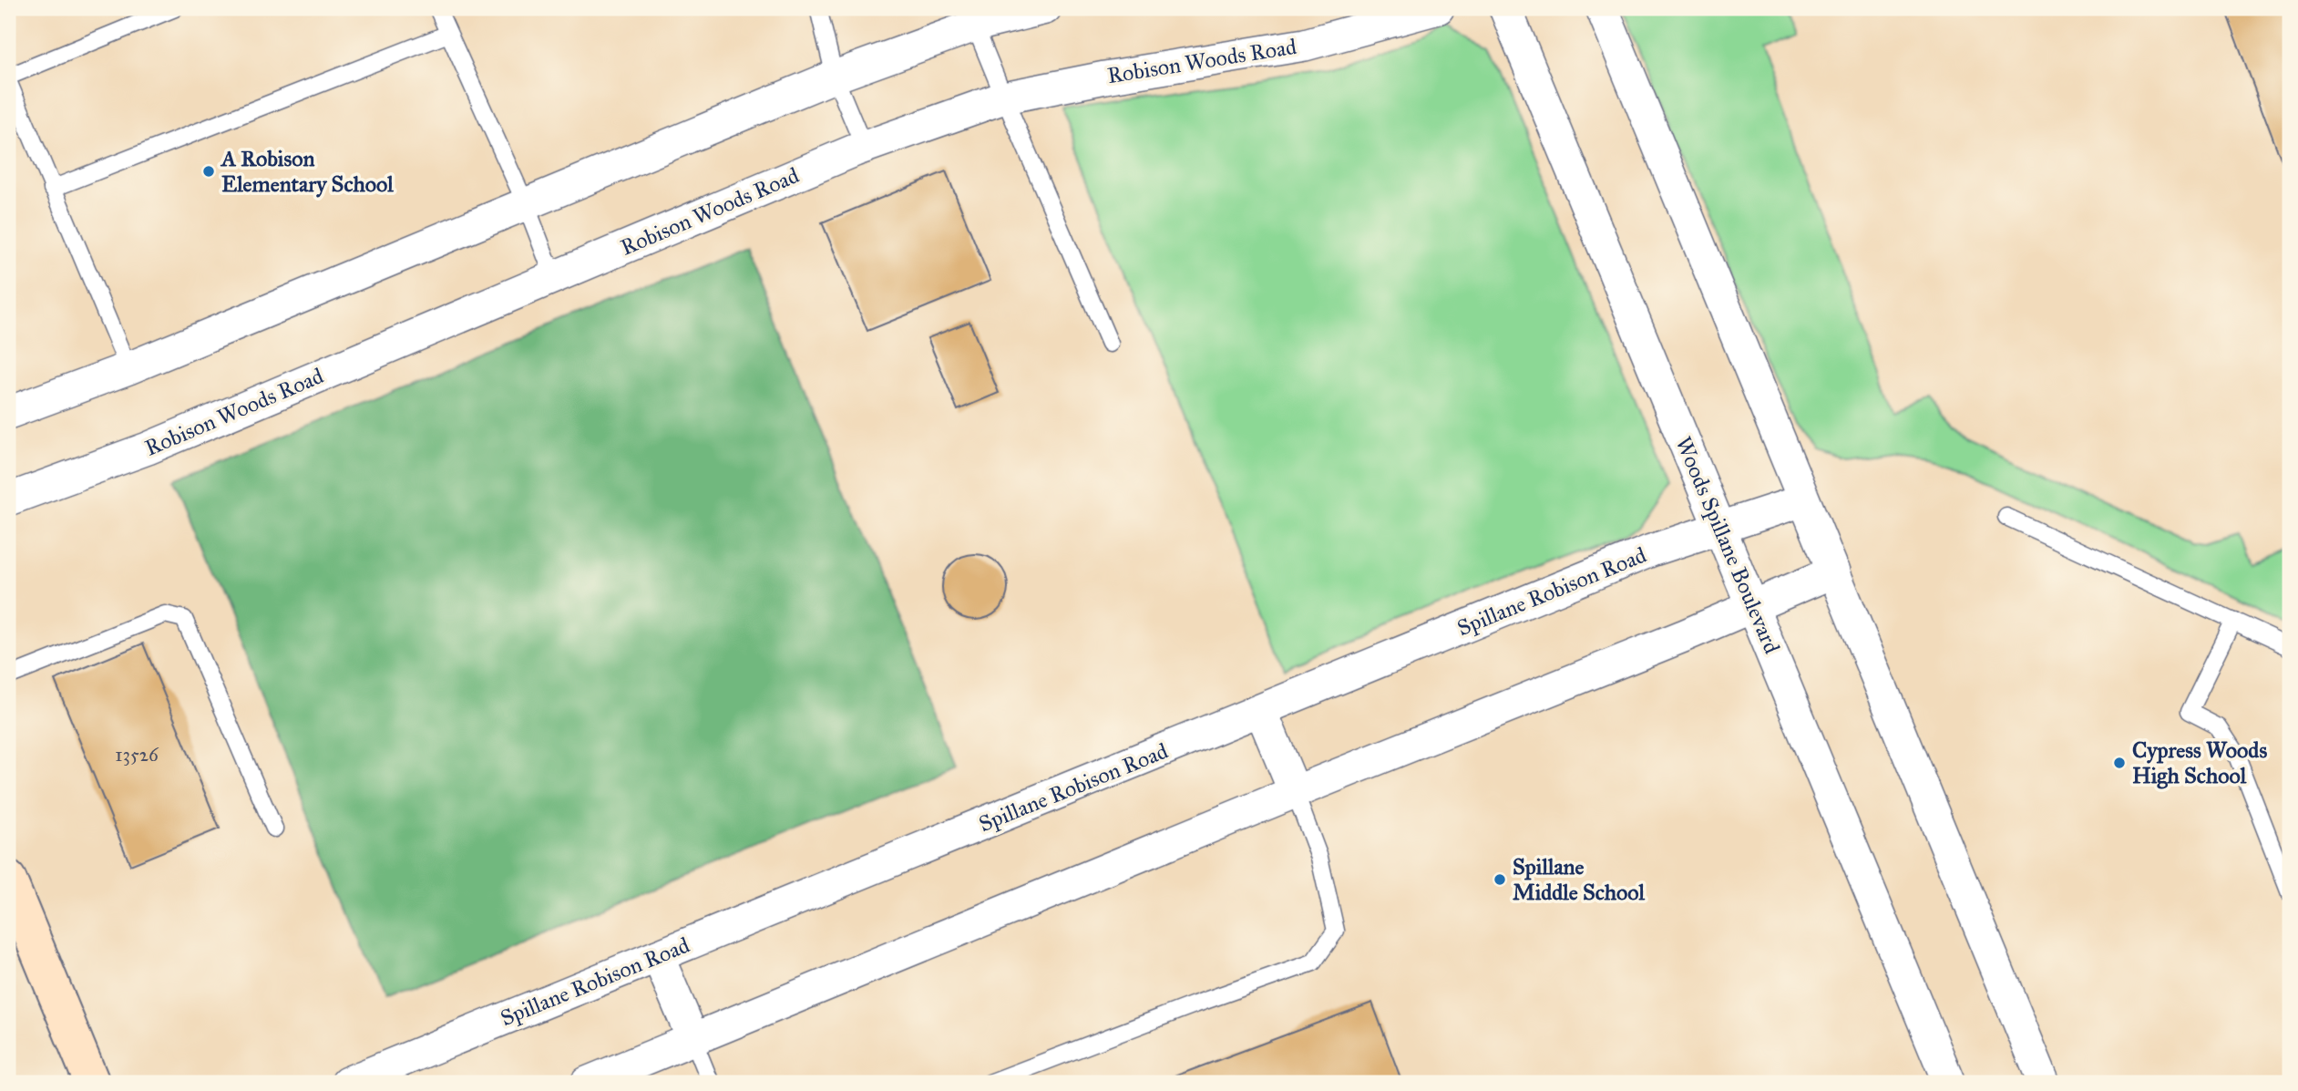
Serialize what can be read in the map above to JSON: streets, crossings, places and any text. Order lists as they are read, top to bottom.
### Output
{
  "streets": {
    "street": ["Robison Woods Road", "Woods Spillane Boulevard", "Spillane Robison Road"]
  },
  "crossings": [
    ["Woods Spillane Boulevard", "Spillane Robison Road"]
  ],
  "places": ["A Robison Elementary School", "Cypress Woods High School", "Spillane Middle School"],
  "house_numbers": ["13526"]
}
